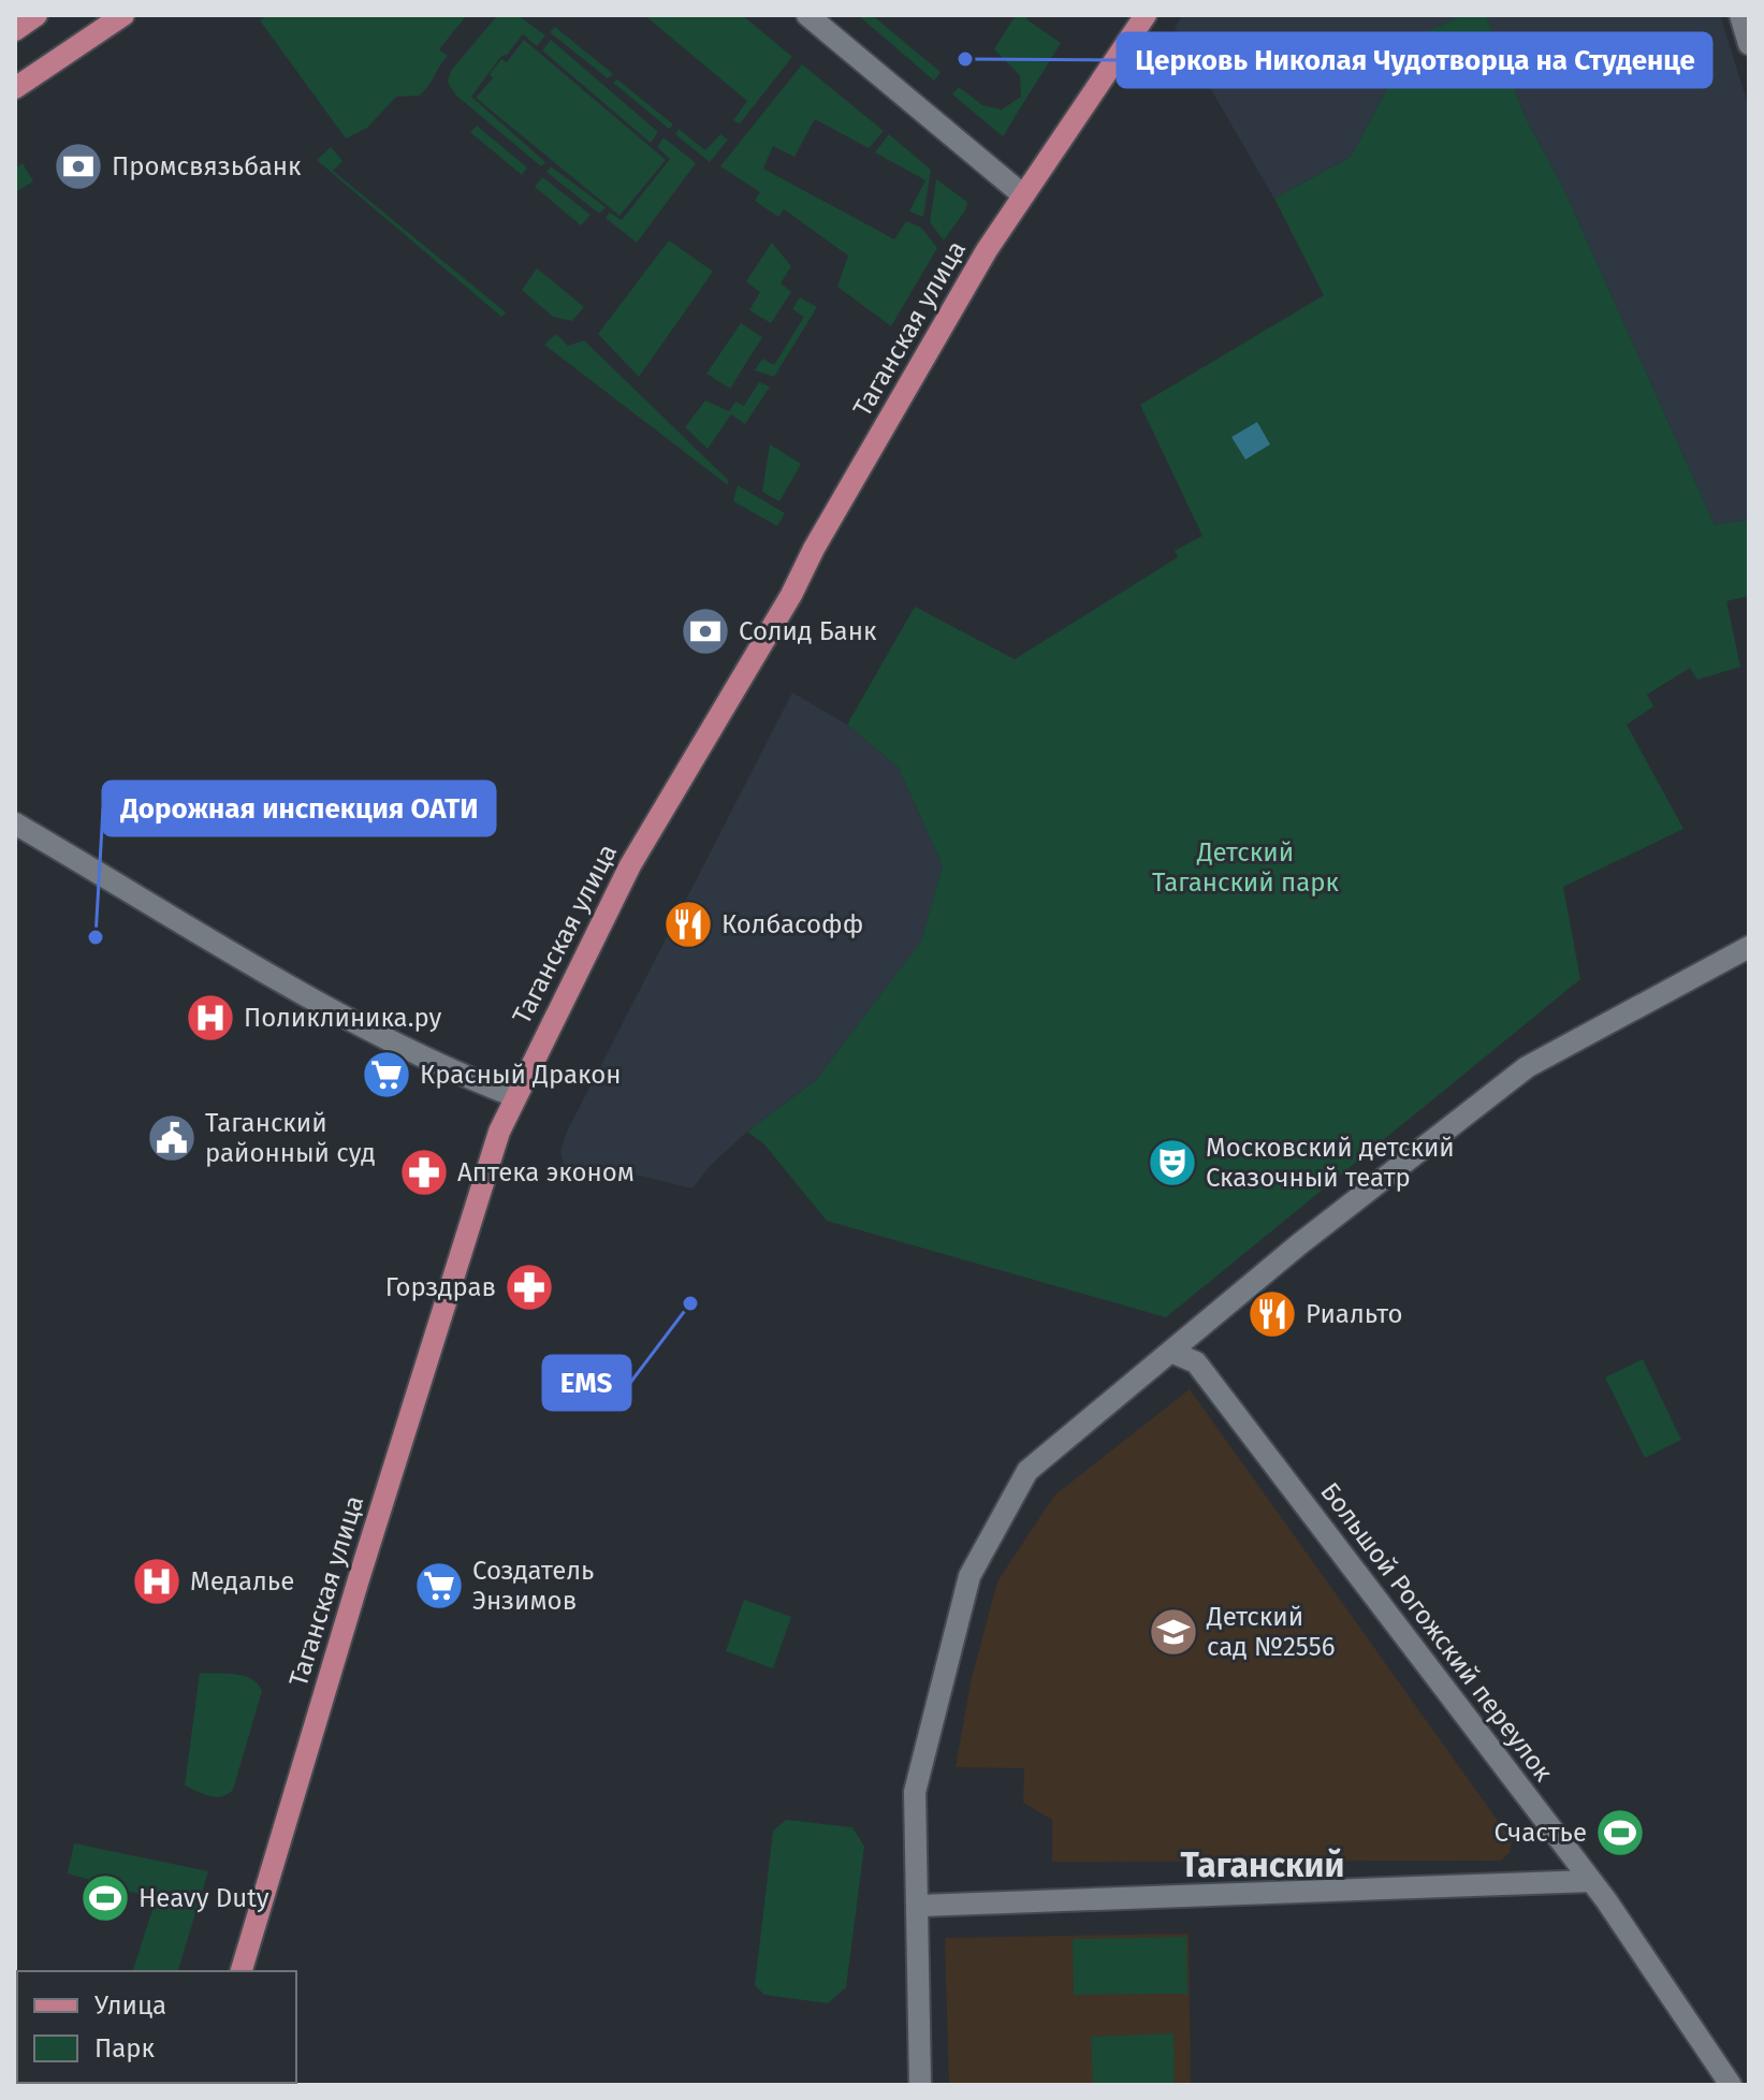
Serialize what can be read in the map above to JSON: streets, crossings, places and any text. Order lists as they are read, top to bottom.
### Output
{
  "streets": {
    "main road": ["Таганская улица"],
    "street": ["Большой Рогожский переулок"]
  },
  "districts": ["Таганский"],
  "parks": ["Детский Таганский парк"],
  "places": {
    "other": ["Церковь Николая Чудотворца на Студенце", "Дорожная инспекция ОАТИ", "EMS"],
    "bank": ["Промсвязьбанк", "Солид Банк"],
    "restaurant": ["Колбасофф", "Риальто"],
    "hospital": ["Поликлиника.ру", "Медалье"],
    "supermarket": ["Красный Дракон", "Создатель Энзимов"],
    "public building": ["Таганский районный суд"],
    "theatre": ["Московский детский Сказочный театр"],
    "pharmacy": ["Аптека эконом", "Горздрав"],
    "school or university": ["Детский сад №2556"],
    "sports": ["Счастье", "Heavy Duty"]
  },
  "legend": ["Улица", "Парк"]
}
